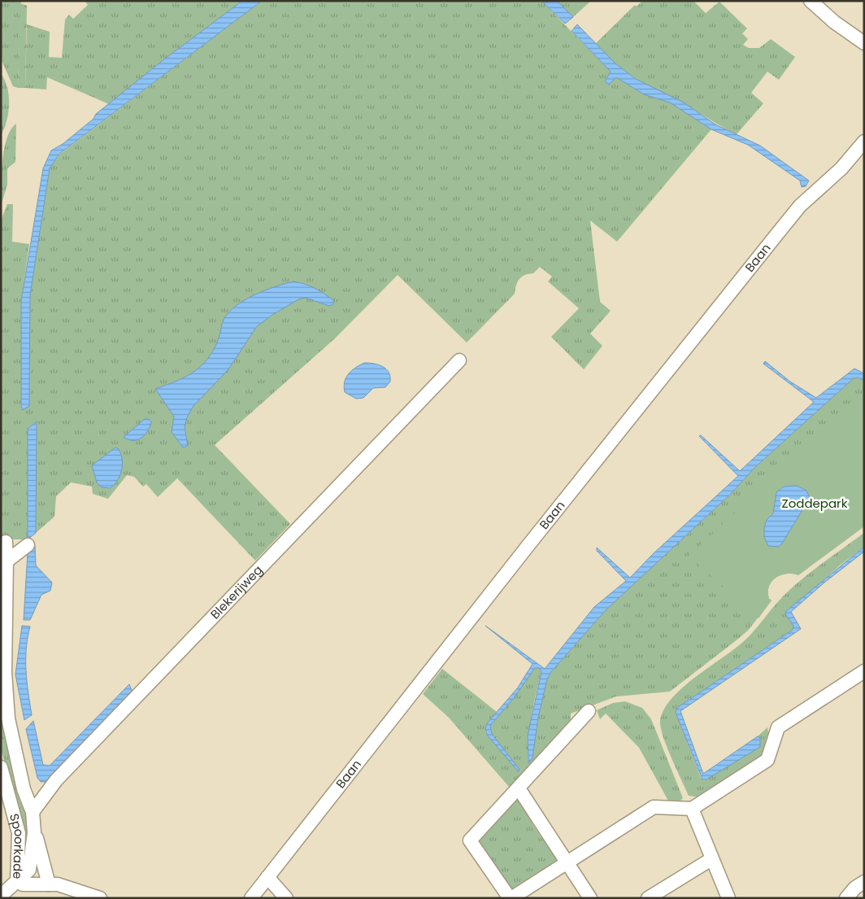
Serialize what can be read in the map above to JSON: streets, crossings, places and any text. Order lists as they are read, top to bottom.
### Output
{
  "streets": {
    "street": ["Baan", "Blekerijweg", "Spoorkade"]
  },
  "parks": ["Zoddepark"]
}
